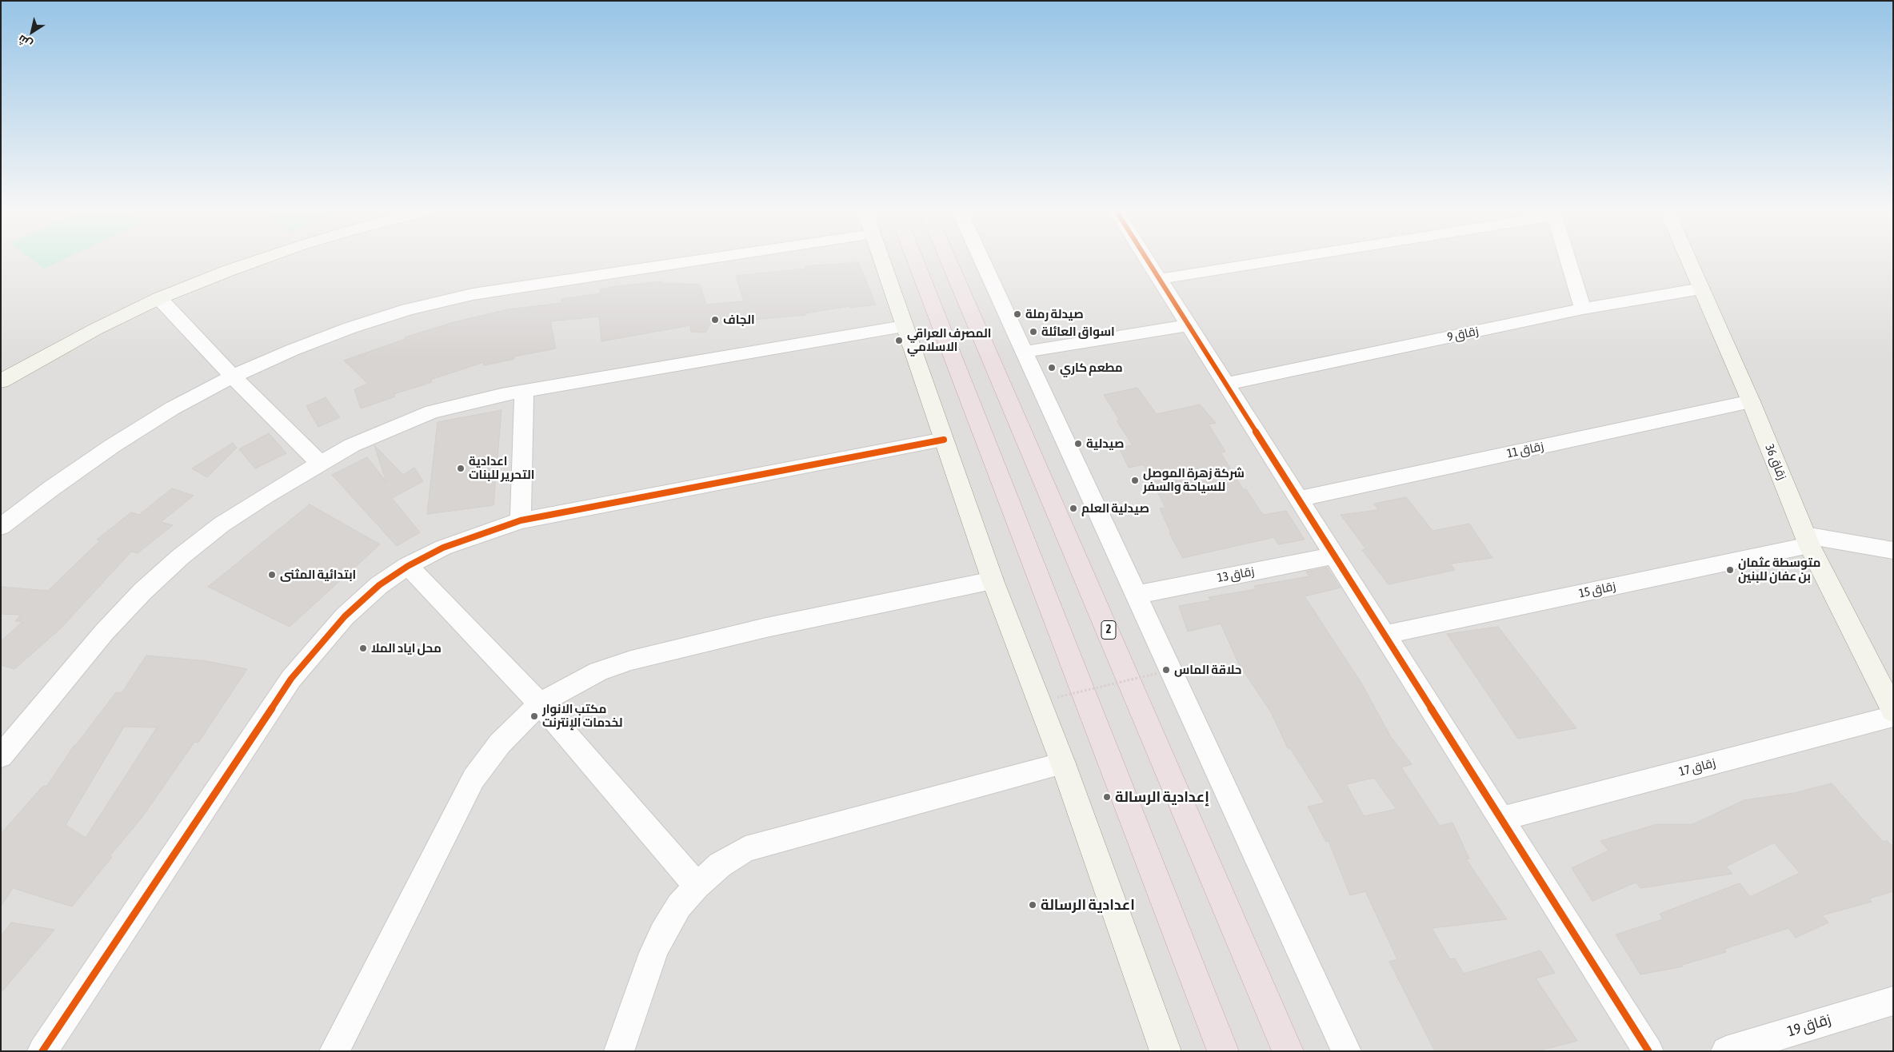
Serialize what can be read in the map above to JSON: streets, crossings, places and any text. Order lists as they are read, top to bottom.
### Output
{
  "streets": {
    "highway": ["2"],
    "street": [
      "زقاق 9",
      "زقاق 11",
      "زقاق 36",
      "زقاق 13",
      "زقاق 15",
      "زقاق 17",
      "زقاق 19"
    ]
  },
  "crossings": [
    ["زقاق 9", "زقاق 36"],
    ["زقاق 11", "زقاق 36"],
    ["زقاق 36", "زقاق 15"]
  ],
  "places": [
    "صيدلة رملة",
    "الجاف",
    "اسواق العائلة",
    "المصرف العراقي الاسلامي",
    "مطعم كاري",
    "صيدلية",
    "اعدادية التحرير للبنات",
    "شركة زهرة الموصل للسياحة والسفر",
    "صيدلية العلم",
    "متوسطة عثمان بن عفان للبنين",
    "ابتدائية المثنى",
    "محل اياد الملا",
    "حلاقة الماس",
    "مكتب الانوار لخدمات الإنترنت",
    "إعدادية الرسالة",
    "اعدادية الرسالة"
  ],
  "north": "bottom left"
}
